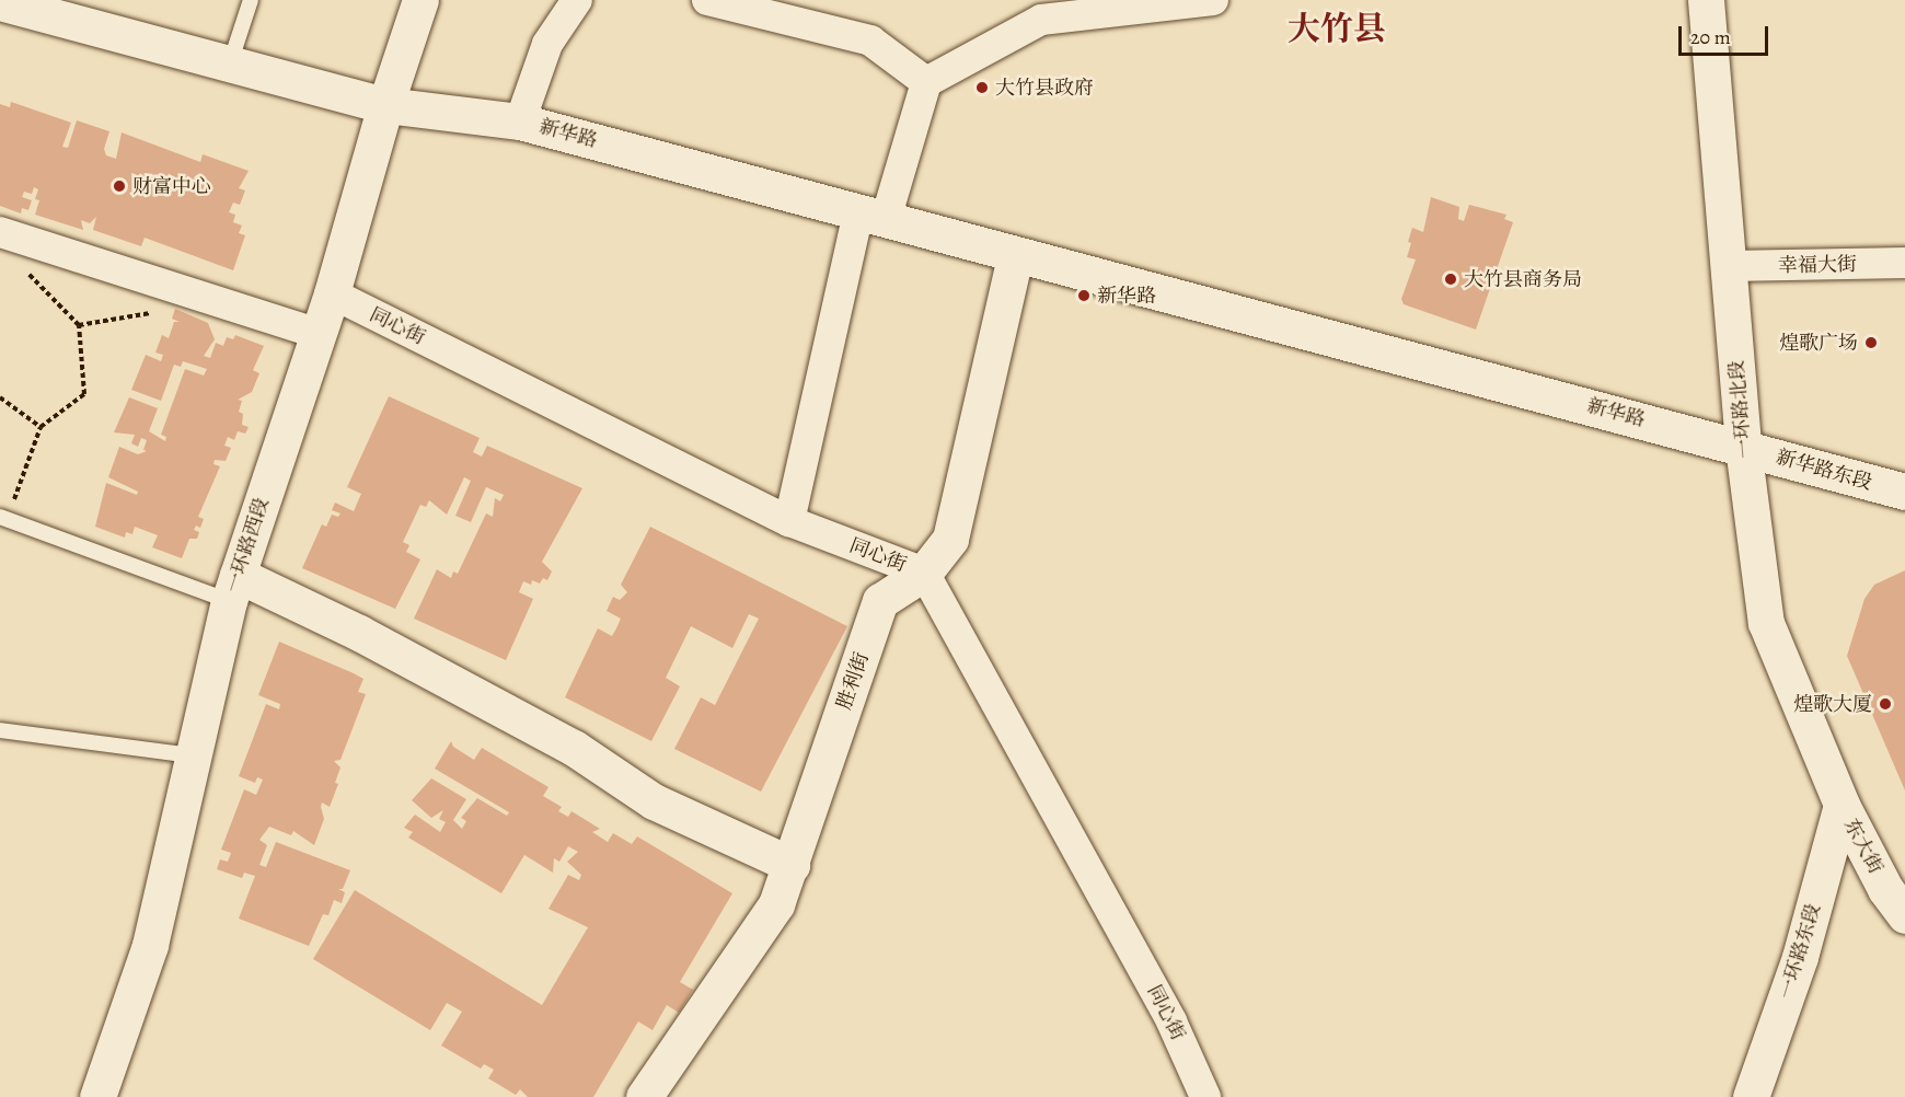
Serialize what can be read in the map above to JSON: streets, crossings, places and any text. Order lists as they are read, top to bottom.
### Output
{
  "streets": {
    "street": [
      "新华路",
      "幸福大街",
      "同心街",
      "一环路北段",
      "新华路东段",
      "一环路西段",
      "胜利街",
      "东大街",
      "一环路东段"
    ]
  },
  "crossings": [
    ["新华路", "一环路北段"],
    ["新华路", "新华路东段"],
    ["新华路", "一环路西段"],
    ["新华路", "胜利街"],
    ["幸福大街", "一环路北段"],
    ["同心街", "一环路西段"],
    ["同心街", "胜利街"],
    ["一环路北段", "新华路东段"],
    ["一环路北段", "东大街"],
    ["一环路北段", "一环路东段"],
    ["东大街", "一环路东段"]
  ],
  "districts": ["大竹县"],
  "places": [
    "大竹县政府",
    "财富中心",
    "大竹县商务局",
    "新华路",
    "煌歌广场",
    "煌歌大厦"
  ],
  "scale_bar": "20 m"
}
